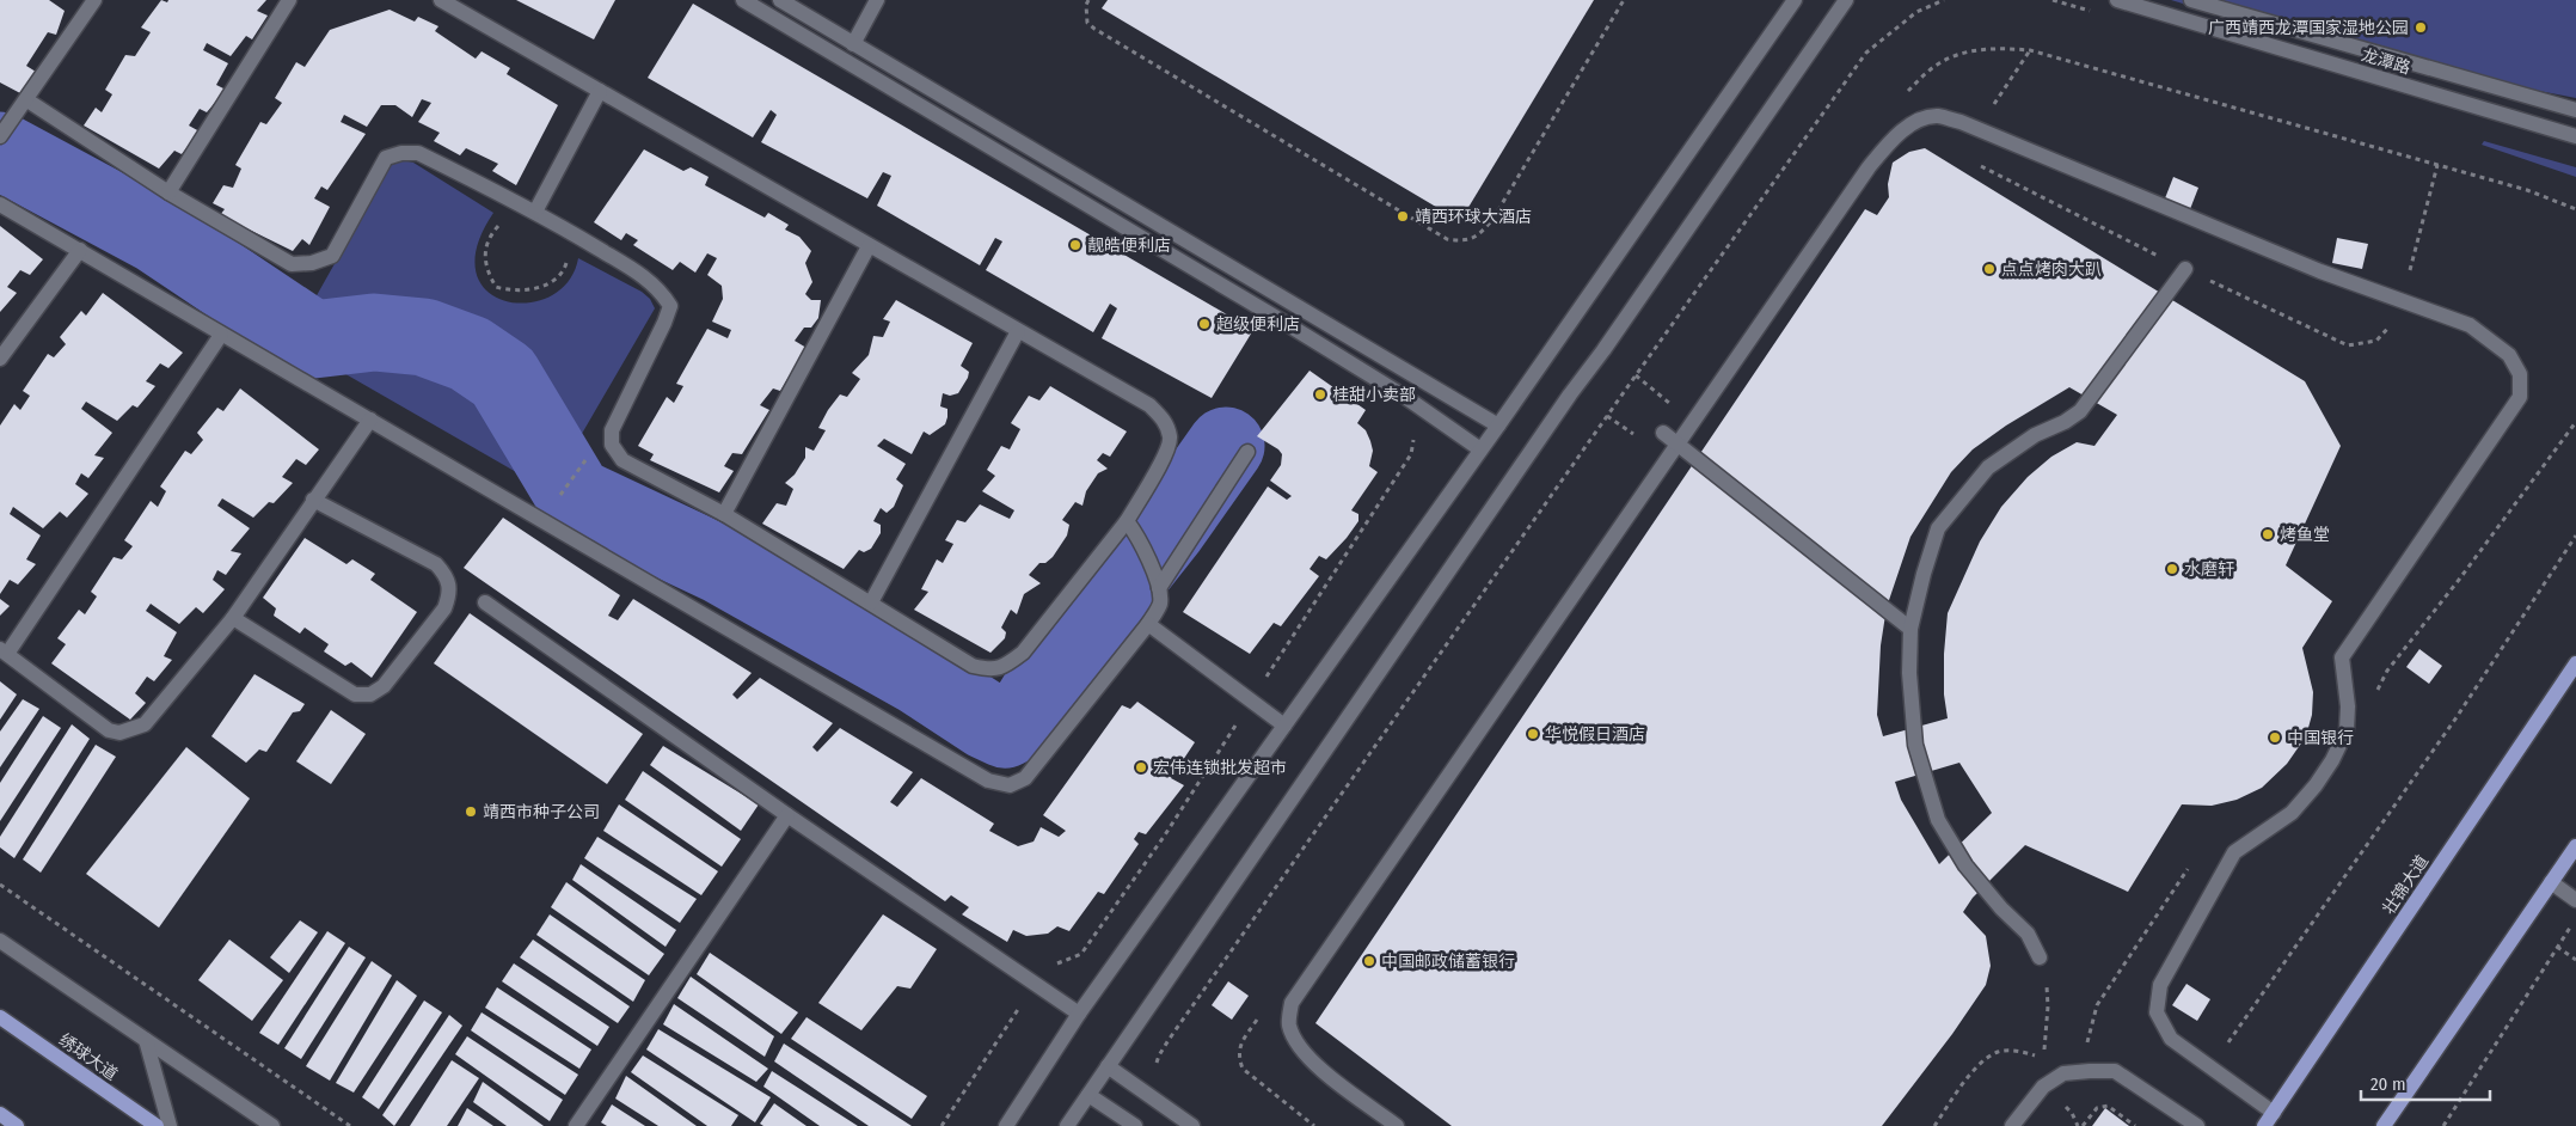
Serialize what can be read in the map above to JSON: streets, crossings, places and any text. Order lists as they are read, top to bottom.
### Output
{
  "streets": {
    "main road": ["壮锦大道", "绣球大道"],
    "street": ["龙潭路"]
  },
  "places": [
    "广西靖西龙潭国家湿地公园",
    "靖西环球大酒店",
    "靓皓便利店",
    "点点烤肉大趴",
    "超级便利店",
    "桂甜小卖部",
    "烤鱼堂",
    "水磨轩",
    "华悦假日酒店",
    "中国银行",
    "宏伟连锁批发超市",
    "靖西市种子公司",
    "中国邮政储蓄银行"
  ],
  "scale_bar": "20 m"
}
